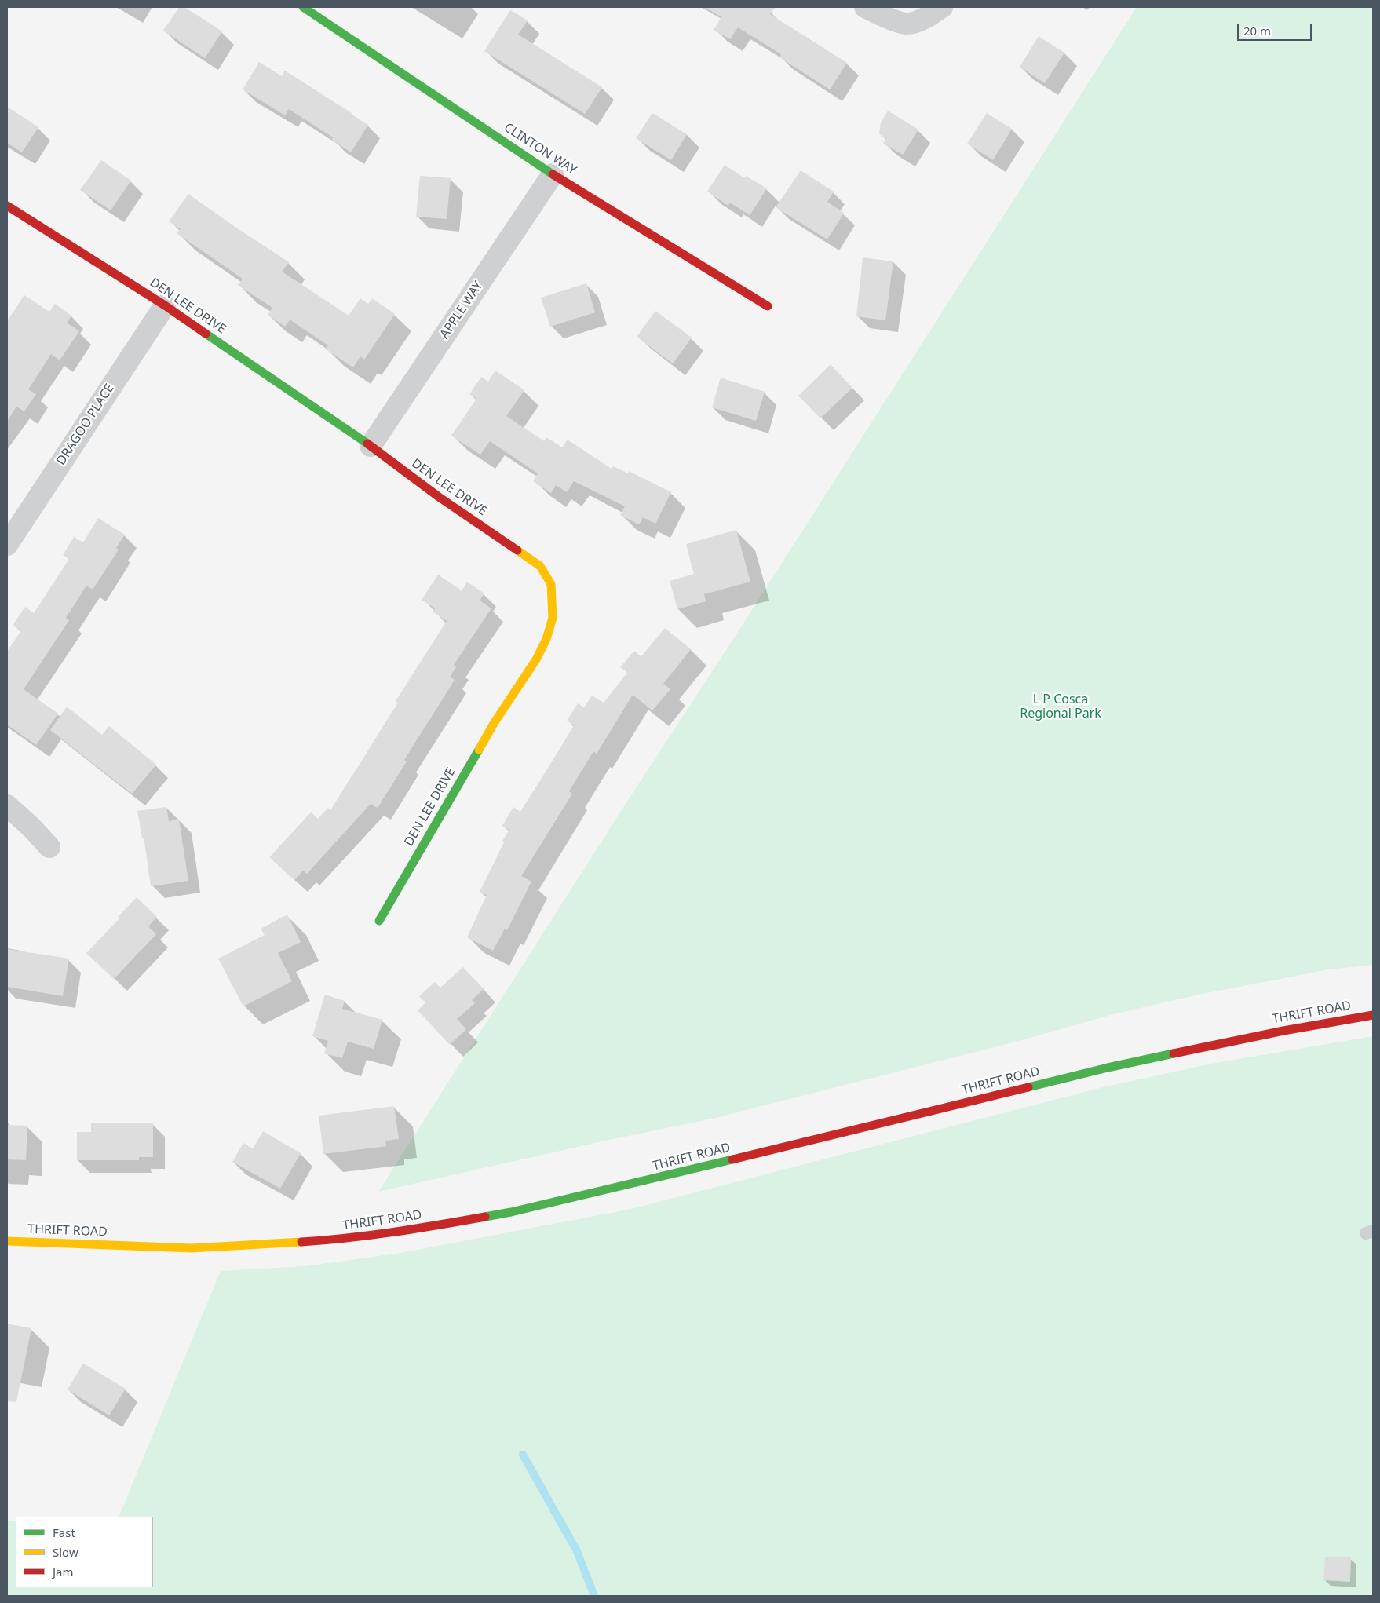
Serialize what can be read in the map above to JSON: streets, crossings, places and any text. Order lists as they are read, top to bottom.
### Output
{
  "streets": {
    "street": [
      "CLINTON WAY",
      "DEN LEE DRIVE",
      "APPLE WAY",
      "DRAGOO PLACE",
      "THRIFT ROAD"
    ]
  },
  "crossings": [
    ["CLINTON WAY", "APPLE WAY"],
    ["DEN LEE DRIVE", "APPLE WAY"],
    ["DEN LEE DRIVE", "DRAGOO PLACE"]
  ],
  "parks": ["L P Cosca Regional Park"],
  "legend": ["Fast", "Slow", "Jam"],
  "scale_bar": "20 m"
}
